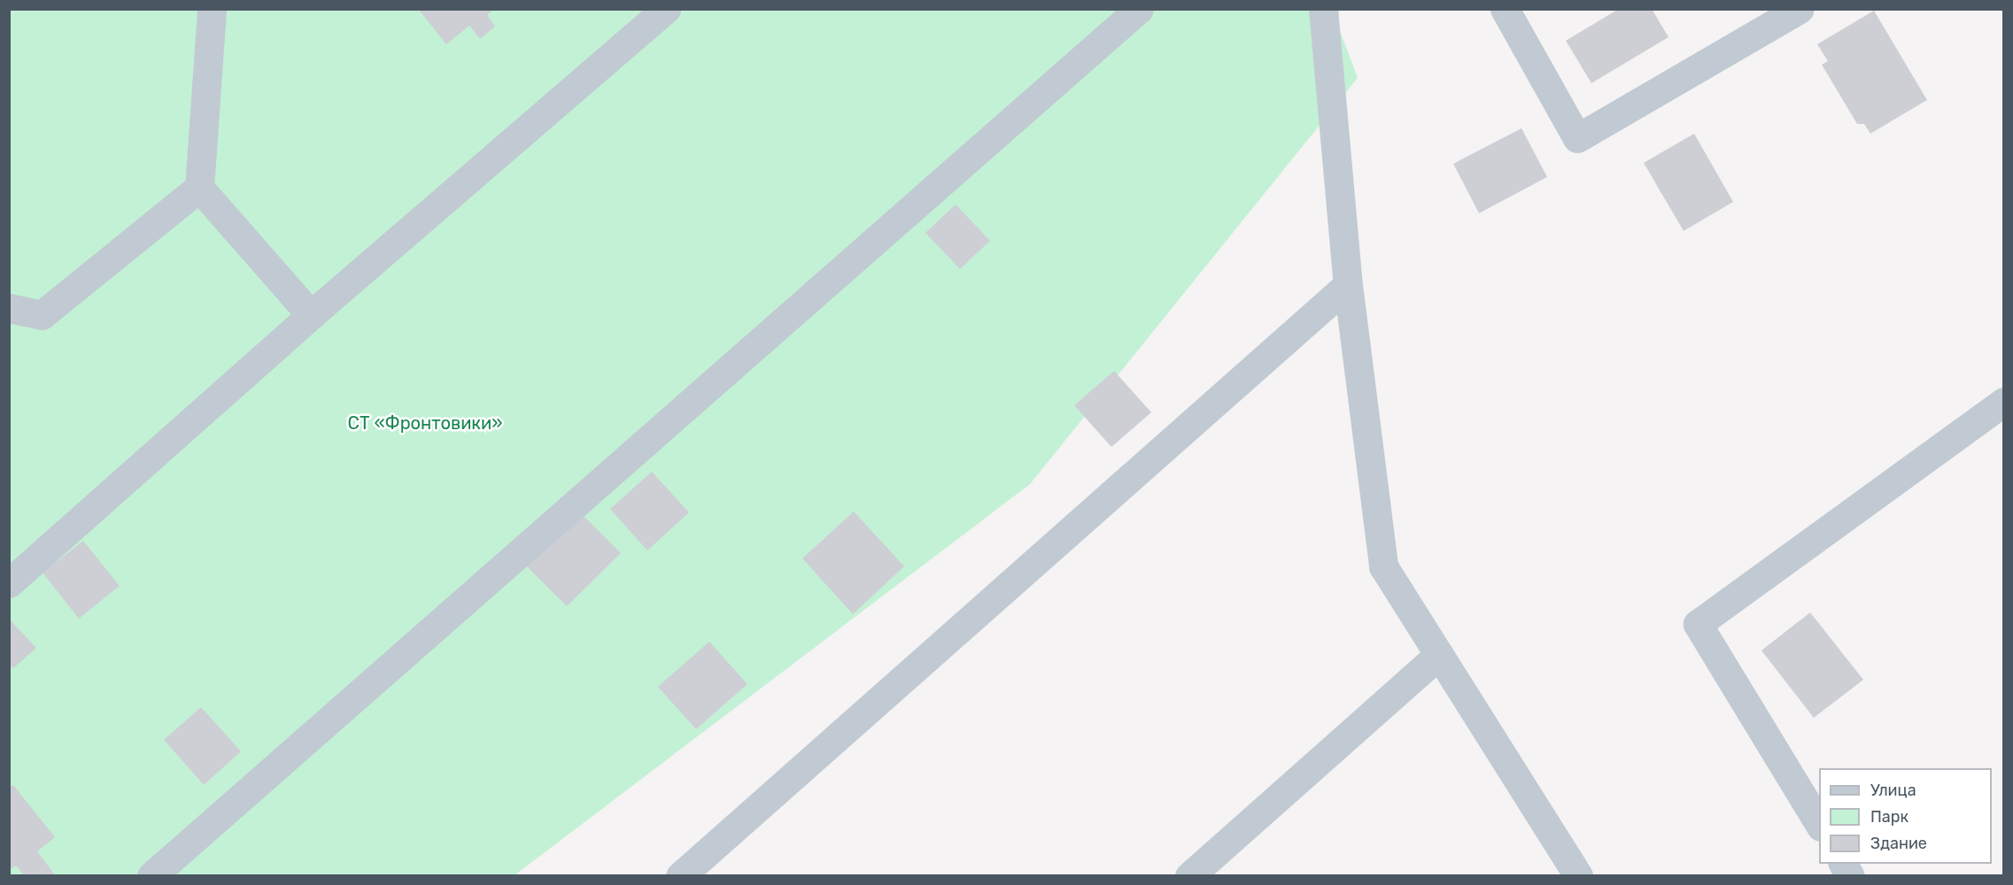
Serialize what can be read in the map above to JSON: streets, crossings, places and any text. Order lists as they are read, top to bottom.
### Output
{
  "parks": ["СТ «Фронтовики»"],
  "legend": ["Улица", "Парк", "Здание"]
}
